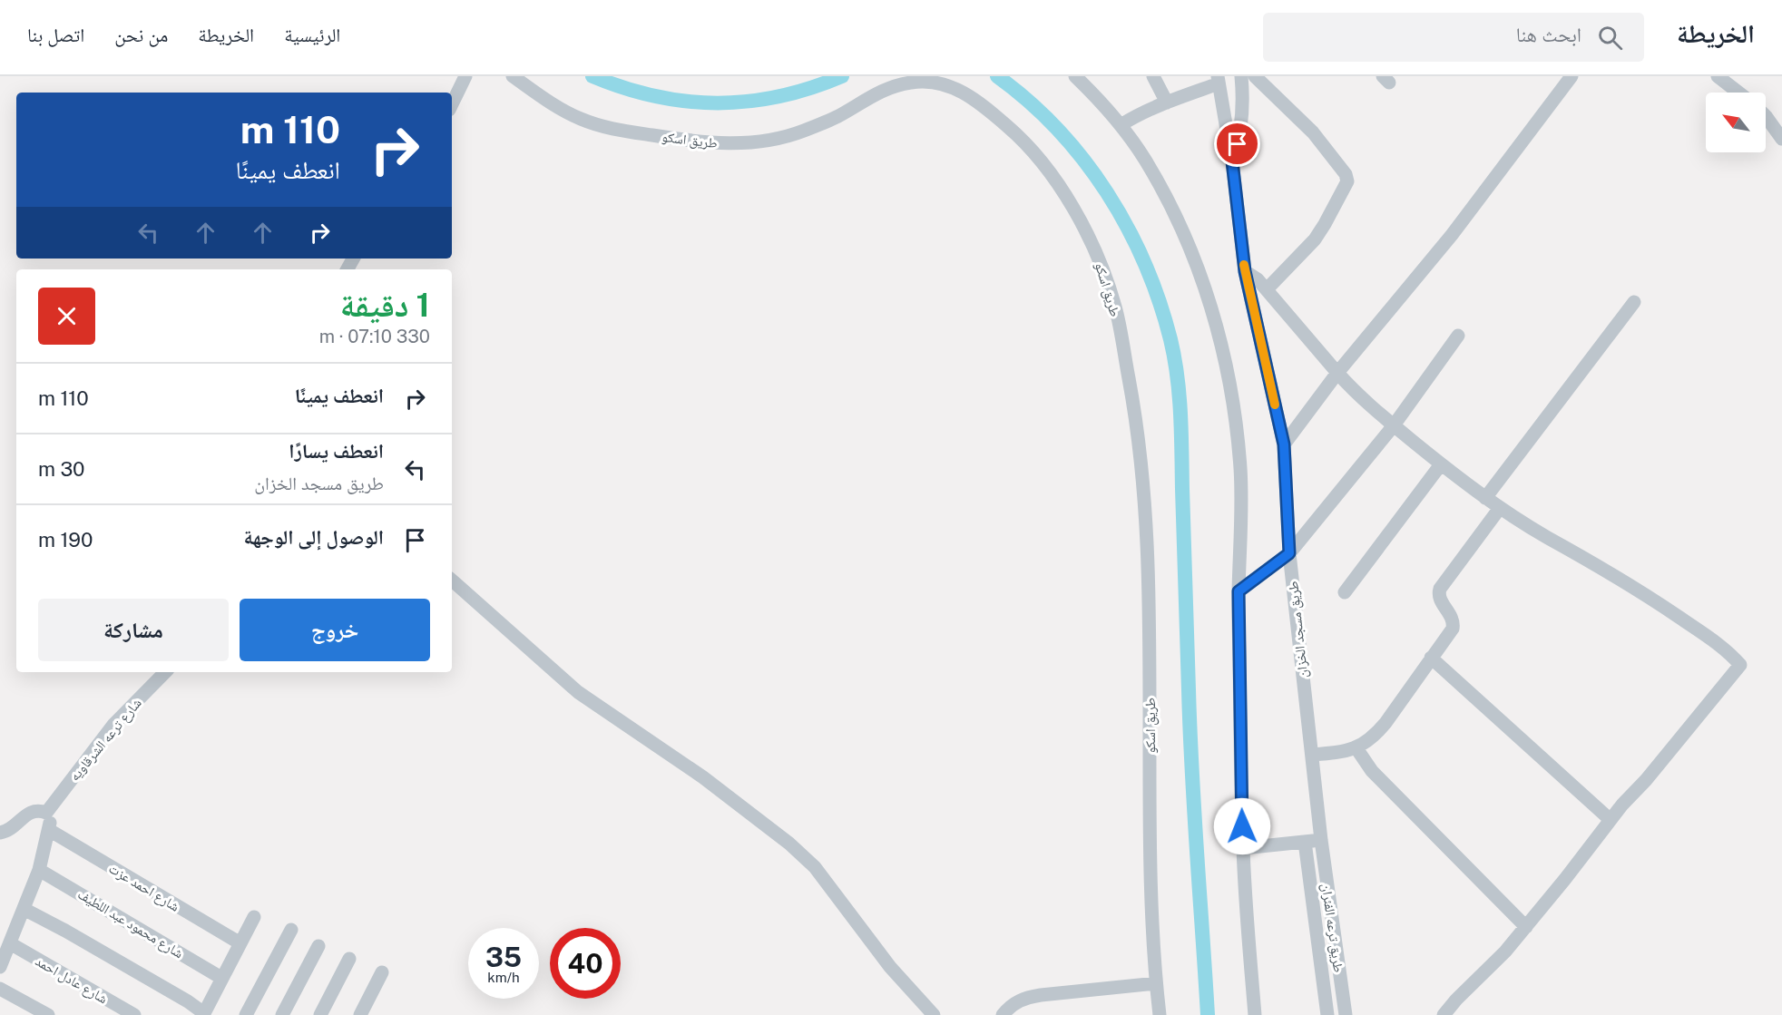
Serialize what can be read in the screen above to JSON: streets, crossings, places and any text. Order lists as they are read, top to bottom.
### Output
{
  "streets": {
    "street": [
      "طريق اسكو",
      "طريق مسجد الخزان",
      "شارع ترعه الشرقاويه",
      "شارع احمد عزت",
      "شارع محمود عبد اللطيف",
      "طريق ترعه الفئران",
      "شارع عادل احمد"
    ]
  },
  "crossings": [
    ["طريق مسجد الخزان", "طريق ترعه الفئران"]
  ],
  "north": "top left",
  "page": {
    "header": "الخريطة",
    "search": "ابحث هنا",
    "nav": [
      "الرئيسية",
      "الخريطة",
      "من نحن",
      "اتصل بنا"
    ],
    "turn": ["110 m", "انعطف يمينًا"],
    "heading": ["1 دقيقة", "330 m · 07:10"],
    "list": [
      {
        "name": "انعطف يمينًا",
        "value": "110 m"
      },
      {
        "name": "انعطف يسارًا",
        "note": "طريق مسجد الخزان",
        "value": "30 m"
      },
      {
        "name": "الوصول إلى الوجهة",
        "value": "190 m"
      }
    ],
    "buttons": ["خروج", "مشاركة"],
    "speed": "35 km/h",
    "limit": "40"
  }
}
